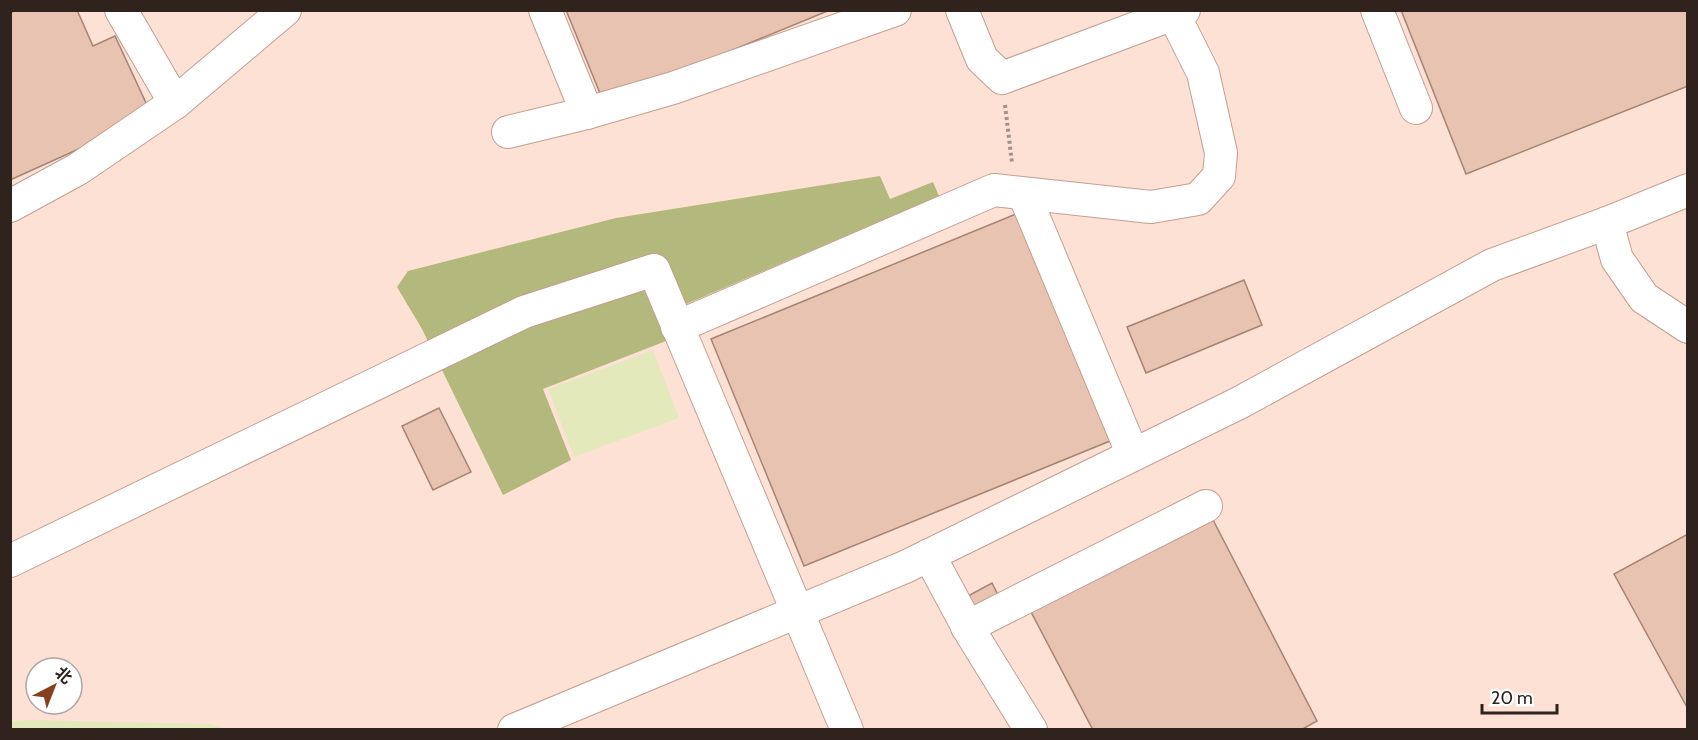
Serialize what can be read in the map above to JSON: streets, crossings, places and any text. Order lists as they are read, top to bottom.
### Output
{
  "scale_bar": "20 m",
  "north": "top right"
}
